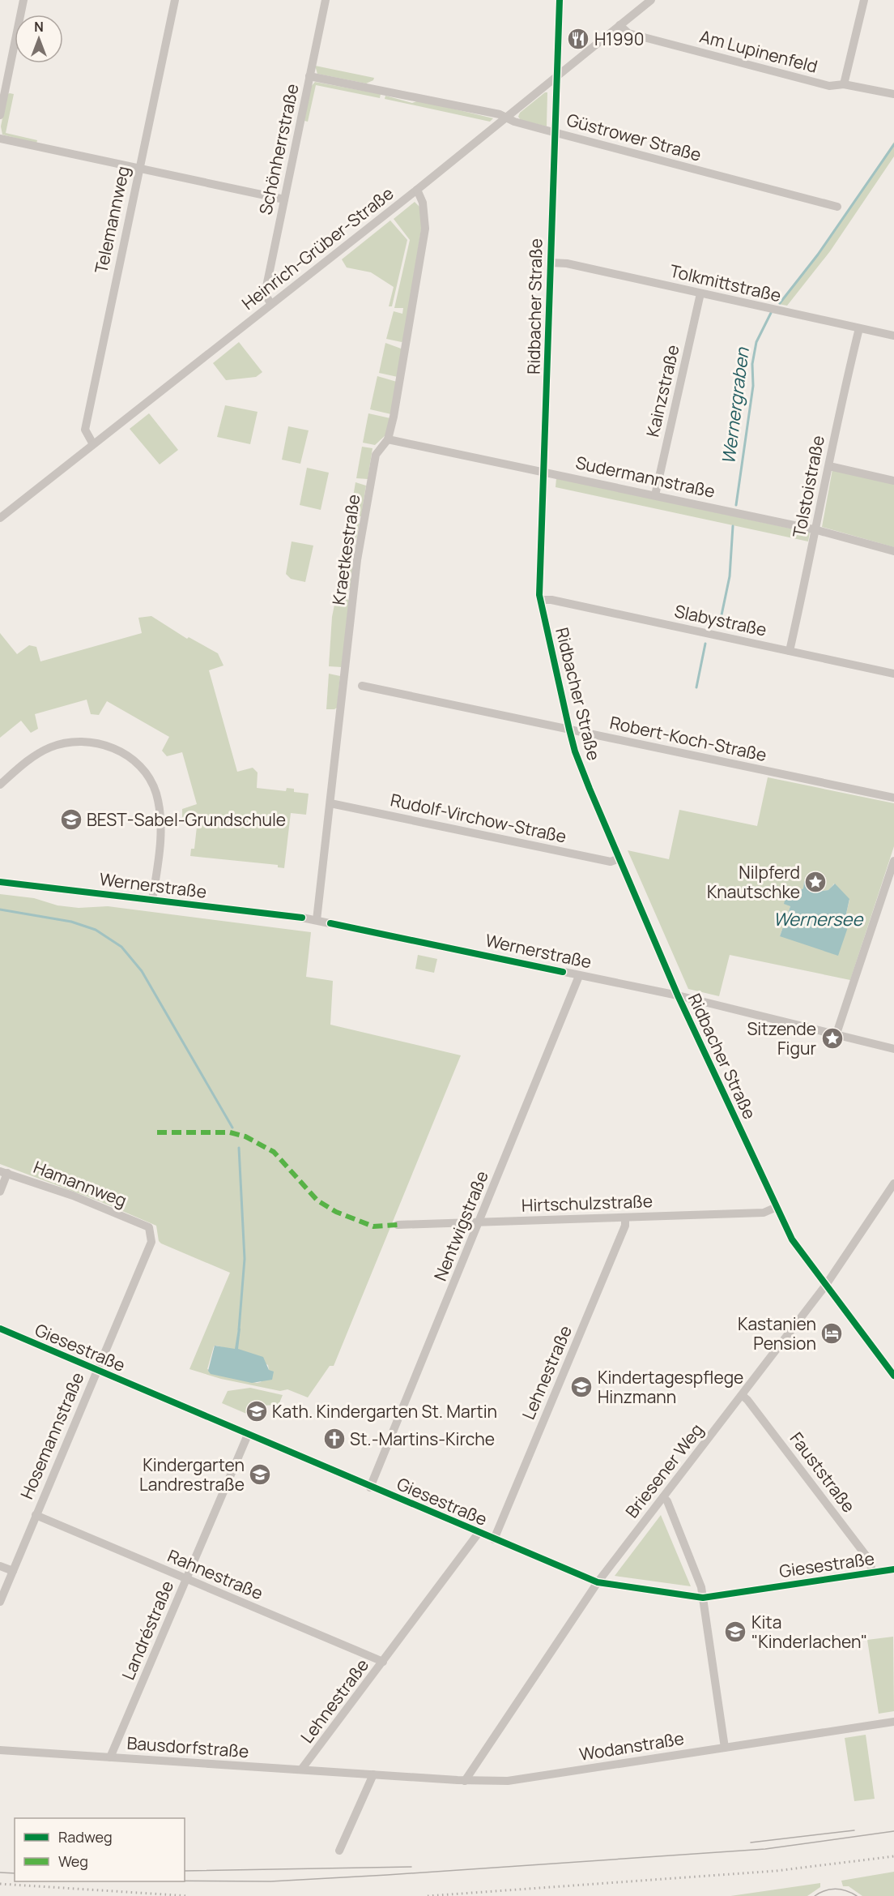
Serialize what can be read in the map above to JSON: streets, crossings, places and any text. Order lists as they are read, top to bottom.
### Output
{
  "streets": {
    "street": [
      "Am Lupinenfeld",
      "Güstrower Straße",
      "Schönherrstraße",
      "Telemannweg",
      "Heinrich-Grüber-Straße",
      "Tolkmittstraße",
      "Ridbacher Straße",
      "Kainzstraße",
      "Sudermannstraße",
      "Tolstoistraße",
      "Kraetkestraße",
      "Slabystraße",
      "Robert-Koch-Straße",
      "Rudolf-Virchow-Straße",
      "Wernerstraße",
      "Hamannweg",
      "Hirtschulzstraße",
      "Nentwigstraße",
      "Giesestraße",
      "Lehnestraße",
      "Hosemannstraße",
      "Briesener Weg",
      "Fauststraße",
      "Rahnestraße",
      "Landréstraße",
      "Wodanstraße",
      "Bausdorfstraße"
    ]
  },
  "crossings": [
    ["Am Lupinenfeld", "Heinrich-Grüber-Straße"],
    ["Güstrower Straße", "Schönherrstraße"],
    ["Güstrower Straße", "Heinrich-Grüber-Straße"],
    ["Güstrower Straße", "Ridbacher Straße"],
    ["Schönherrstraße", "Heinrich-Grüber-Straße"],
    ["Telemannweg", "Heinrich-Grüber-Straße"],
    ["Heinrich-Grüber-Straße", "Ridbacher Straße"],
    ["Heinrich-Grüber-Straße", "Kraetkestraße"],
    ["Tolkmittstraße", "Ridbacher Straße"],
    ["Tolkmittstraße", "Kainzstraße"],
    ["Tolkmittstraße", "Tolstoistraße"],
    ["Ridbacher Straße", "Sudermannstraße"],
    ["Ridbacher Straße", "Slabystraße"],
    ["Ridbacher Straße", "Robert-Koch-Straße"],
    ["Ridbacher Straße", "Rudolf-Virchow-Straße"],
    ["Ridbacher Straße", "Wernerstraße"],
    ["Ridbacher Straße", "Hirtschulzstraße"],
    ["Ridbacher Straße", "Briesener Weg"],
    ["Kainzstraße", "Sudermannstraße"],
    ["Sudermannstraße", "Tolstoistraße"],
    ["Sudermannstraße", "Kraetkestraße"],
    ["Tolstoistraße", "Slabystraße"],
    ["Kraetkestraße", "Rudolf-Virchow-Straße"],
    ["Kraetkestraße", "Wernerstraße"],
    ["Wernerstraße", "Nentwigstraße"],
    ["Hamannweg", "Hosemannstraße"],
    ["Hirtschulzstraße", "Nentwigstraße"],
    ["Hirtschulzstraße", "Lehnestraße"],
    ["Nentwigstraße", "Giesestraße"],
    ["Giesestraße", "Lehnestraße"],
    ["Giesestraße", "Hosemannstraße"],
    ["Giesestraße", "Briesener Weg"],
    ["Giesestraße", "Fauststraße"],
    ["Giesestraße", "Landréstraße"],
    ["Lehnestraße", "Rahnestraße"],
    ["Lehnestraße", "Bausdorfstraße"],
    ["Hosemannstraße", "Rahnestraße"],
    ["Briesener Weg", "Fauststraße"],
    ["Briesener Weg", "Wodanstraße"],
    ["Rahnestraße", "Landréstraße"],
    ["Landréstraße", "Bausdorfstraße"],
    ["Wodanstraße", "Bausdorfstraße"]
  ],
  "water": ["Wernergraben", "Wernersee"],
  "places": {
    "restaurant": ["H1990"],
    "school or university": [
      "BEST-Sabel-Grundschule",
      "Kindertagespflege Hinzmann",
      "Kath. Kindergarten St. Martin",
      "Kindergarten Landrestraße",
      "Kita \"Kinderlachen\""
    ],
    "place": ["Nilpferd Knautschke", "Sitzende Figur"],
    "hotel": ["Kastanien Pension"],
    "church": ["St.-Martins-Kirche"]
  },
  "legend": ["Radweg", "Weg"],
  "north": "top"
}
